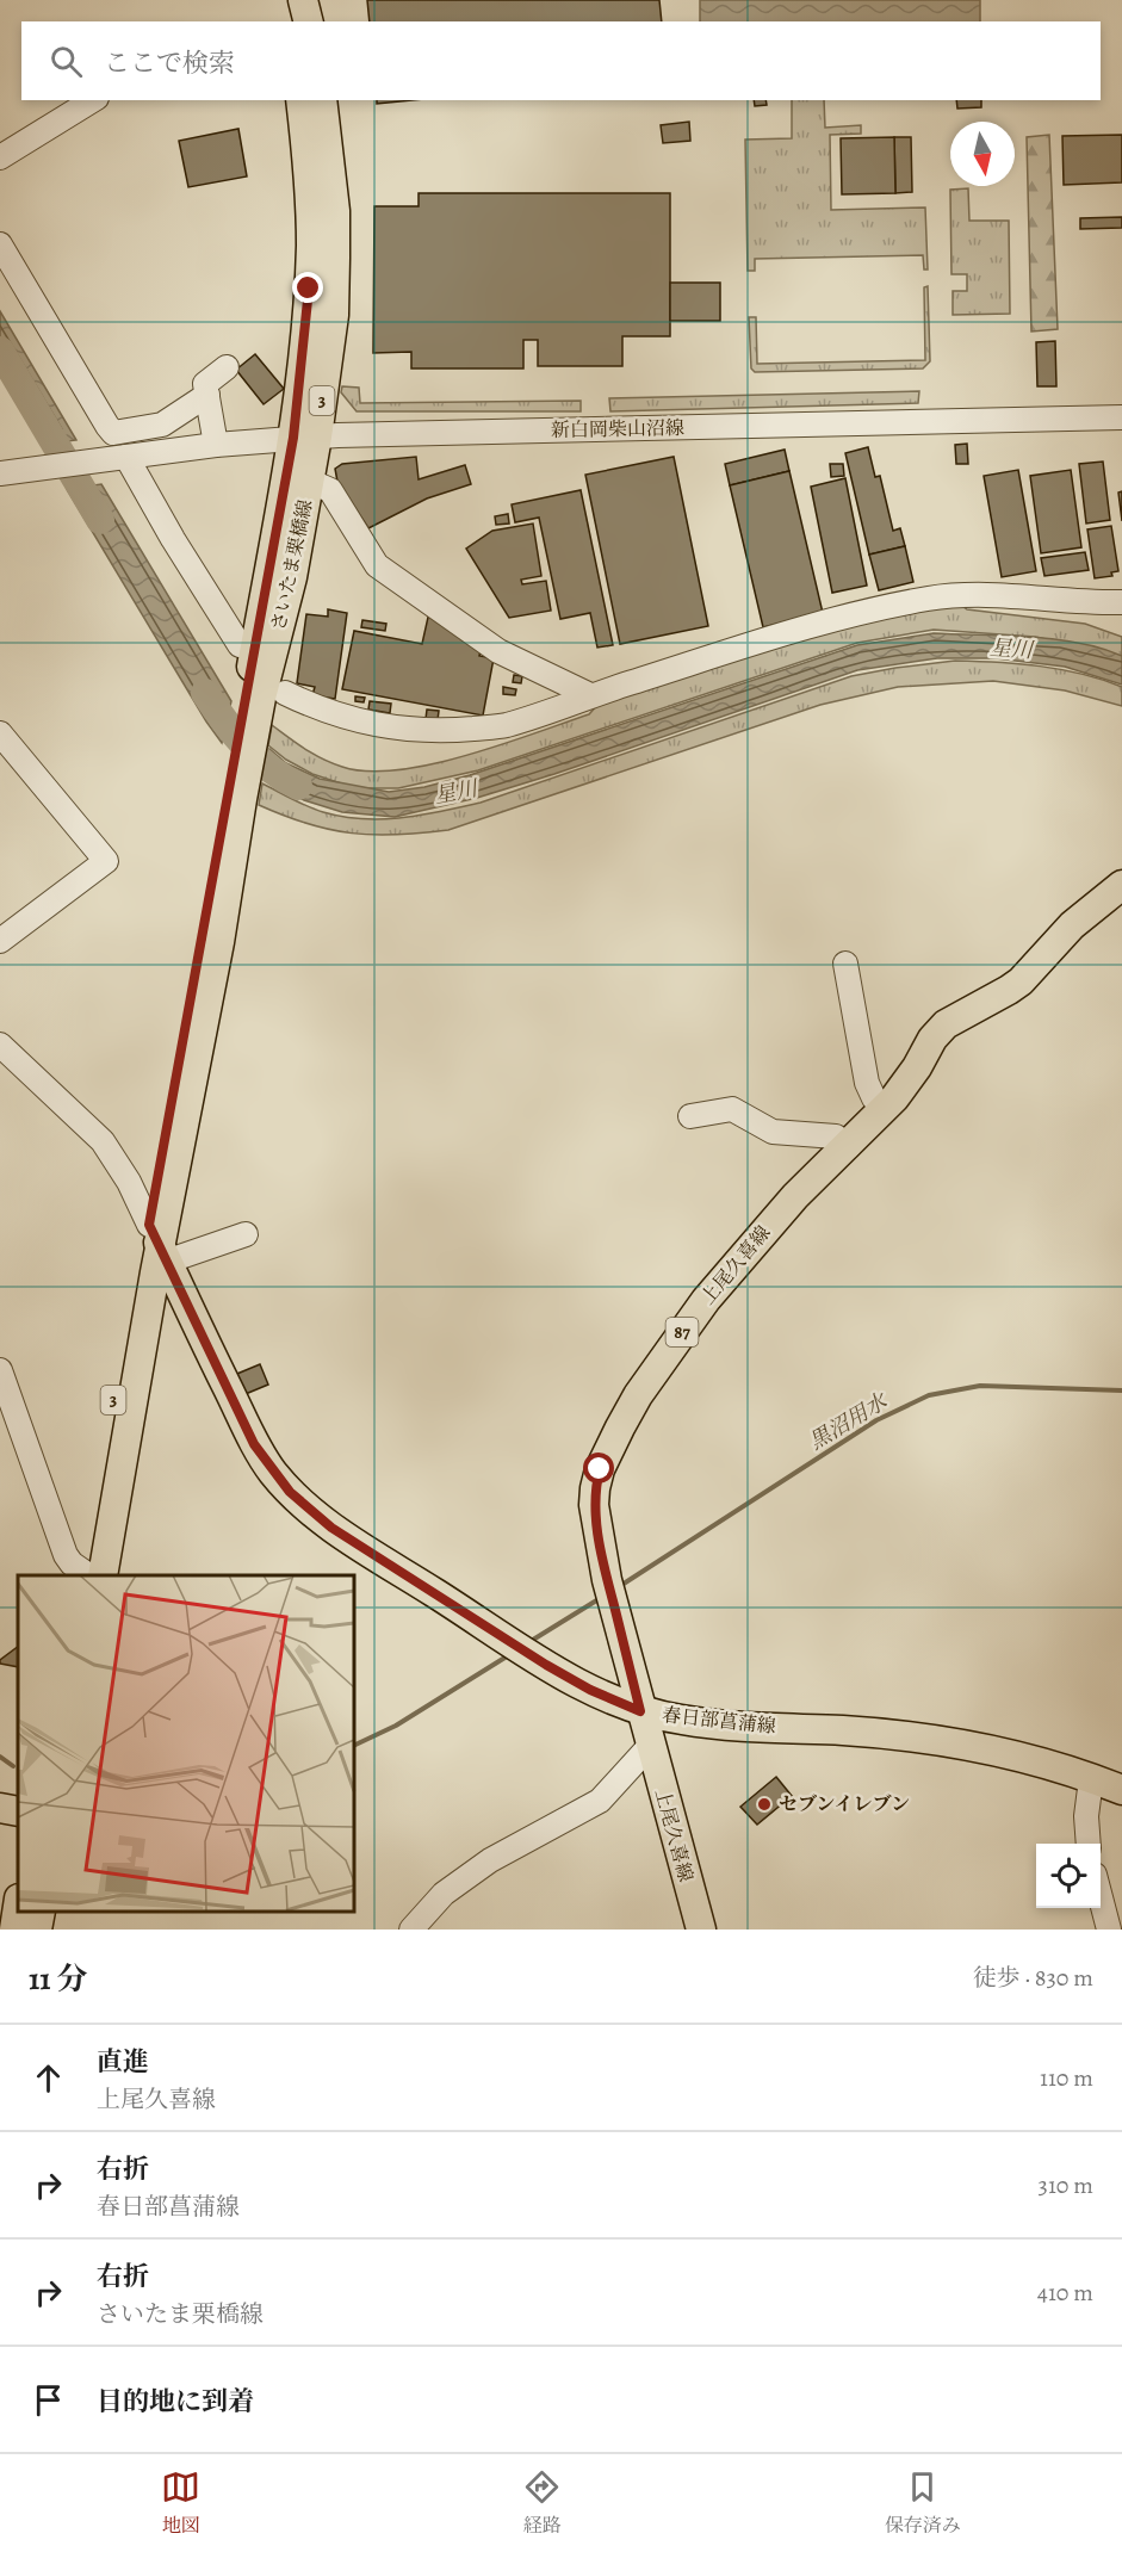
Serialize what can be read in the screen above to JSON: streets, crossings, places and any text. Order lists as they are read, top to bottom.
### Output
{
  "streets": {
    "main road": [
      "3",
      "さいたま栗橋線",
      "上尾久喜線",
      "87",
      "春日部菖蒲線"
    ],
    "street": ["新白岡柴山沼線"]
  },
  "crossings": [
    ["新白岡柴山沼線", "さいたま栗橋線"],
    ["さいたま栗橋線", "春日部菖蒲線"],
    ["上尾久喜線", "春日部菖蒲線"]
  ],
  "water": ["星川", "黒沼用水"],
  "places": ["セブンイレブン"],
  "north": "bottom",
  "page": {
    "search": "ここで検索",
    "heading": ["11 分", "徒歩 · 830 m"],
    "list": [
      ["直進", "上尾久喜線", "110 m"],
      ["右折", "春日部菖蒲線", "310 m"],
      ["右折", "さいたま栗橋線", "410 m"],
      "目的地に到着"
    ],
    "nav": ["地図", "経路", "保存済み"]
  }
}
